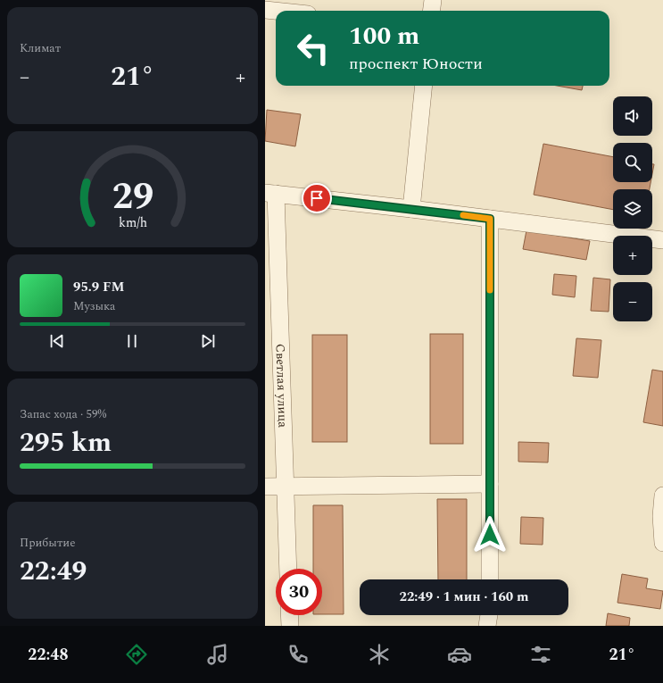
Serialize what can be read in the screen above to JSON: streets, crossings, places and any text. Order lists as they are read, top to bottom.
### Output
{
  "streets": {
    "street": ["Светлая улица"]
  },
  "page": {
    "tile": [
      "Климат",
      ["Запас хода · 59%", "295 km"],
      ["Прибытие", "22:49"]
    ],
    "turn": ["100 m", "проспект Юности"],
    "heat": ["−", "21°", "+"],
    "map_buttons": ["+", "−"],
    "song": ["95.9 FM", "Музыка"],
    "limit": "30",
    "trip": "22:49 · 1 мин · 160 m",
    "tabs": ["22:48", "21°"],
    "gauge": ["29", "km/h"]
  }
}
